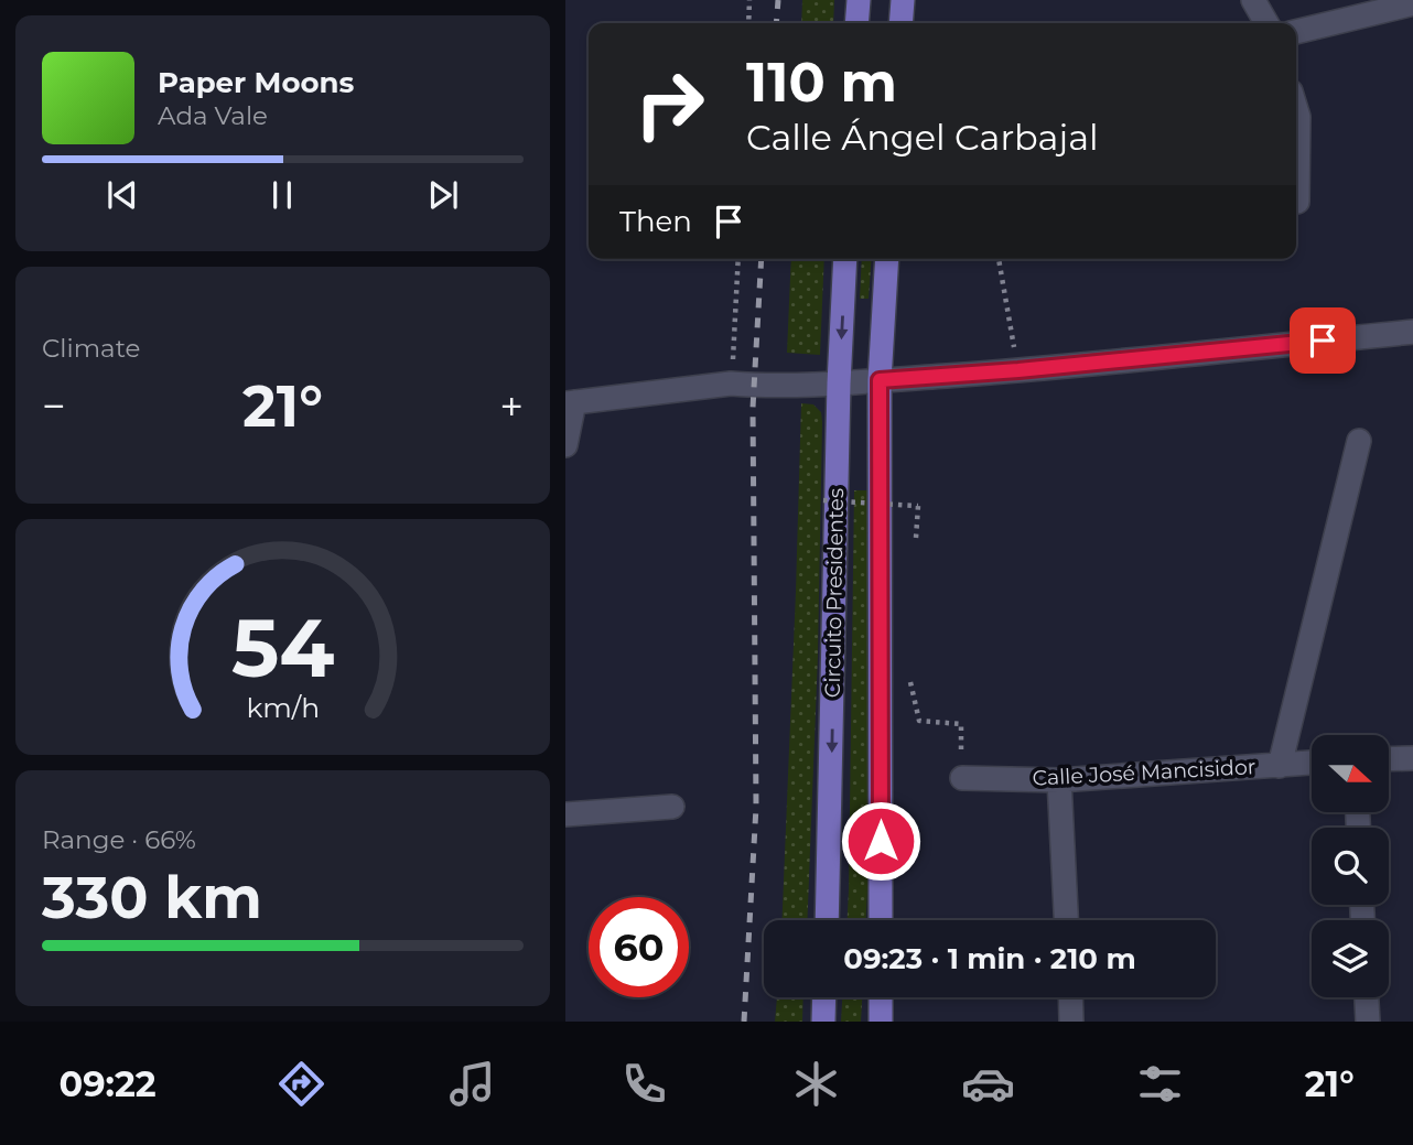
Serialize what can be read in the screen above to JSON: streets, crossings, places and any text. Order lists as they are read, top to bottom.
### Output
{
  "streets": {
    "main road": ["Circuito Presidentes"],
    "street": ["Calle José Mancisidor"]
  },
  "north": "right",
  "page": {
    "turn": ["110 m", "Calle Ángel Carbajal"],
    "song": ["Paper Moons", "Ada Vale"],
    "then": "Then",
    "tile": [
      "Climate",
      ["Range · 66%", "330 km"]
    ],
    "heat": ["−", "21°", "+"],
    "limit": "60",
    "trip": "09:23 · 1 min · 210 m",
    "tabs": ["09:22", "21°"],
    "gauge": ["54", "km/h"]
  }
}
